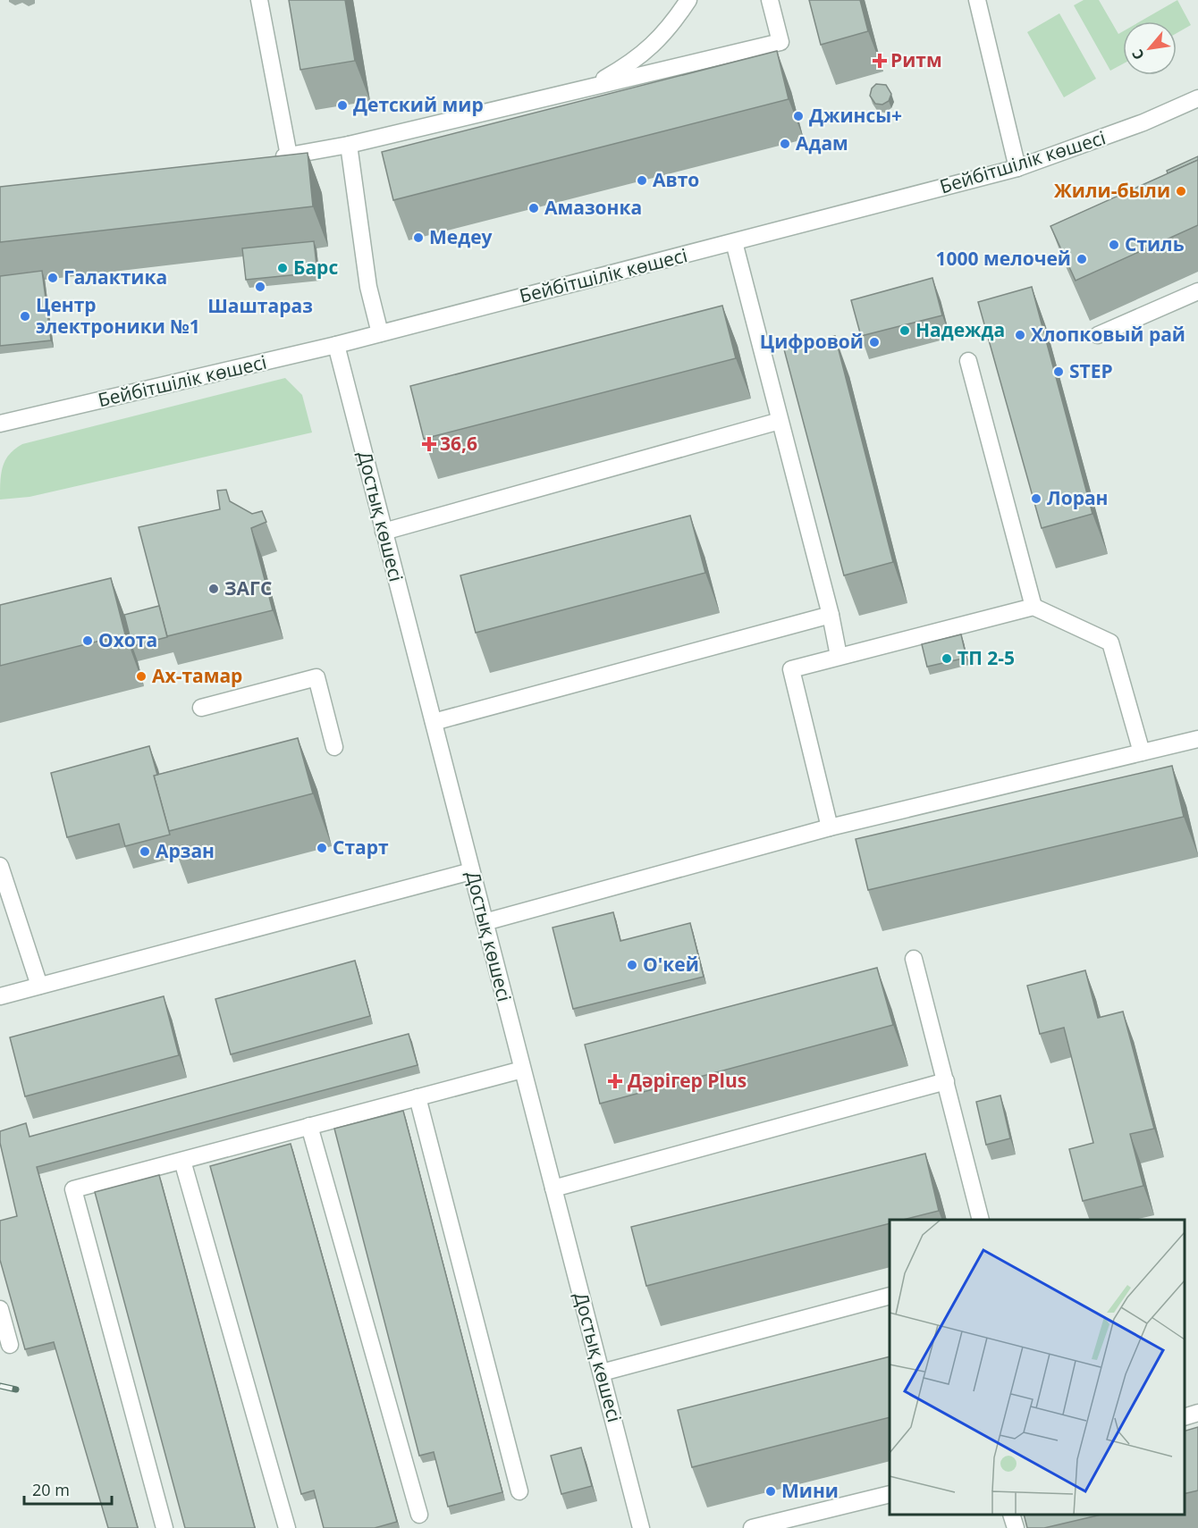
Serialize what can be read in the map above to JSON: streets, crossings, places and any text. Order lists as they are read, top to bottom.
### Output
{
  "streets": {
    "street": ["Бейбітшілік көшесі", "Достық көшесі"]
  },
  "crossings": [
    ["Бейбітшілік көшесі", "Достық көшесі"]
  ],
  "places": {
    "health": ["Ритм", "36,6", "Дәрігер Plus"],
    "other": [
      "Детский мир",
      "Джинсы+",
      "Адам",
      "Авто",
      "Жили-были",
      "Амазонка",
      "Медеу",
      "Стиль",
      "1000 мелочей",
      "Барс",
      "Галактика",
      "Шаштараз",
      "Центр электроники №1",
      "Надежда",
      "Хлопковый рай",
      "Цифровой",
      "STEP",
      "Лоран",
      "ЗАГС",
      "Охота",
      "ТП 2-5",
      "Ах-тамар",
      "Старт",
      "Арзан",
      "О'кей",
      "Мини"
    ]
  },
  "scale_bar": "20 m",
  "north": "bottom left"
}
